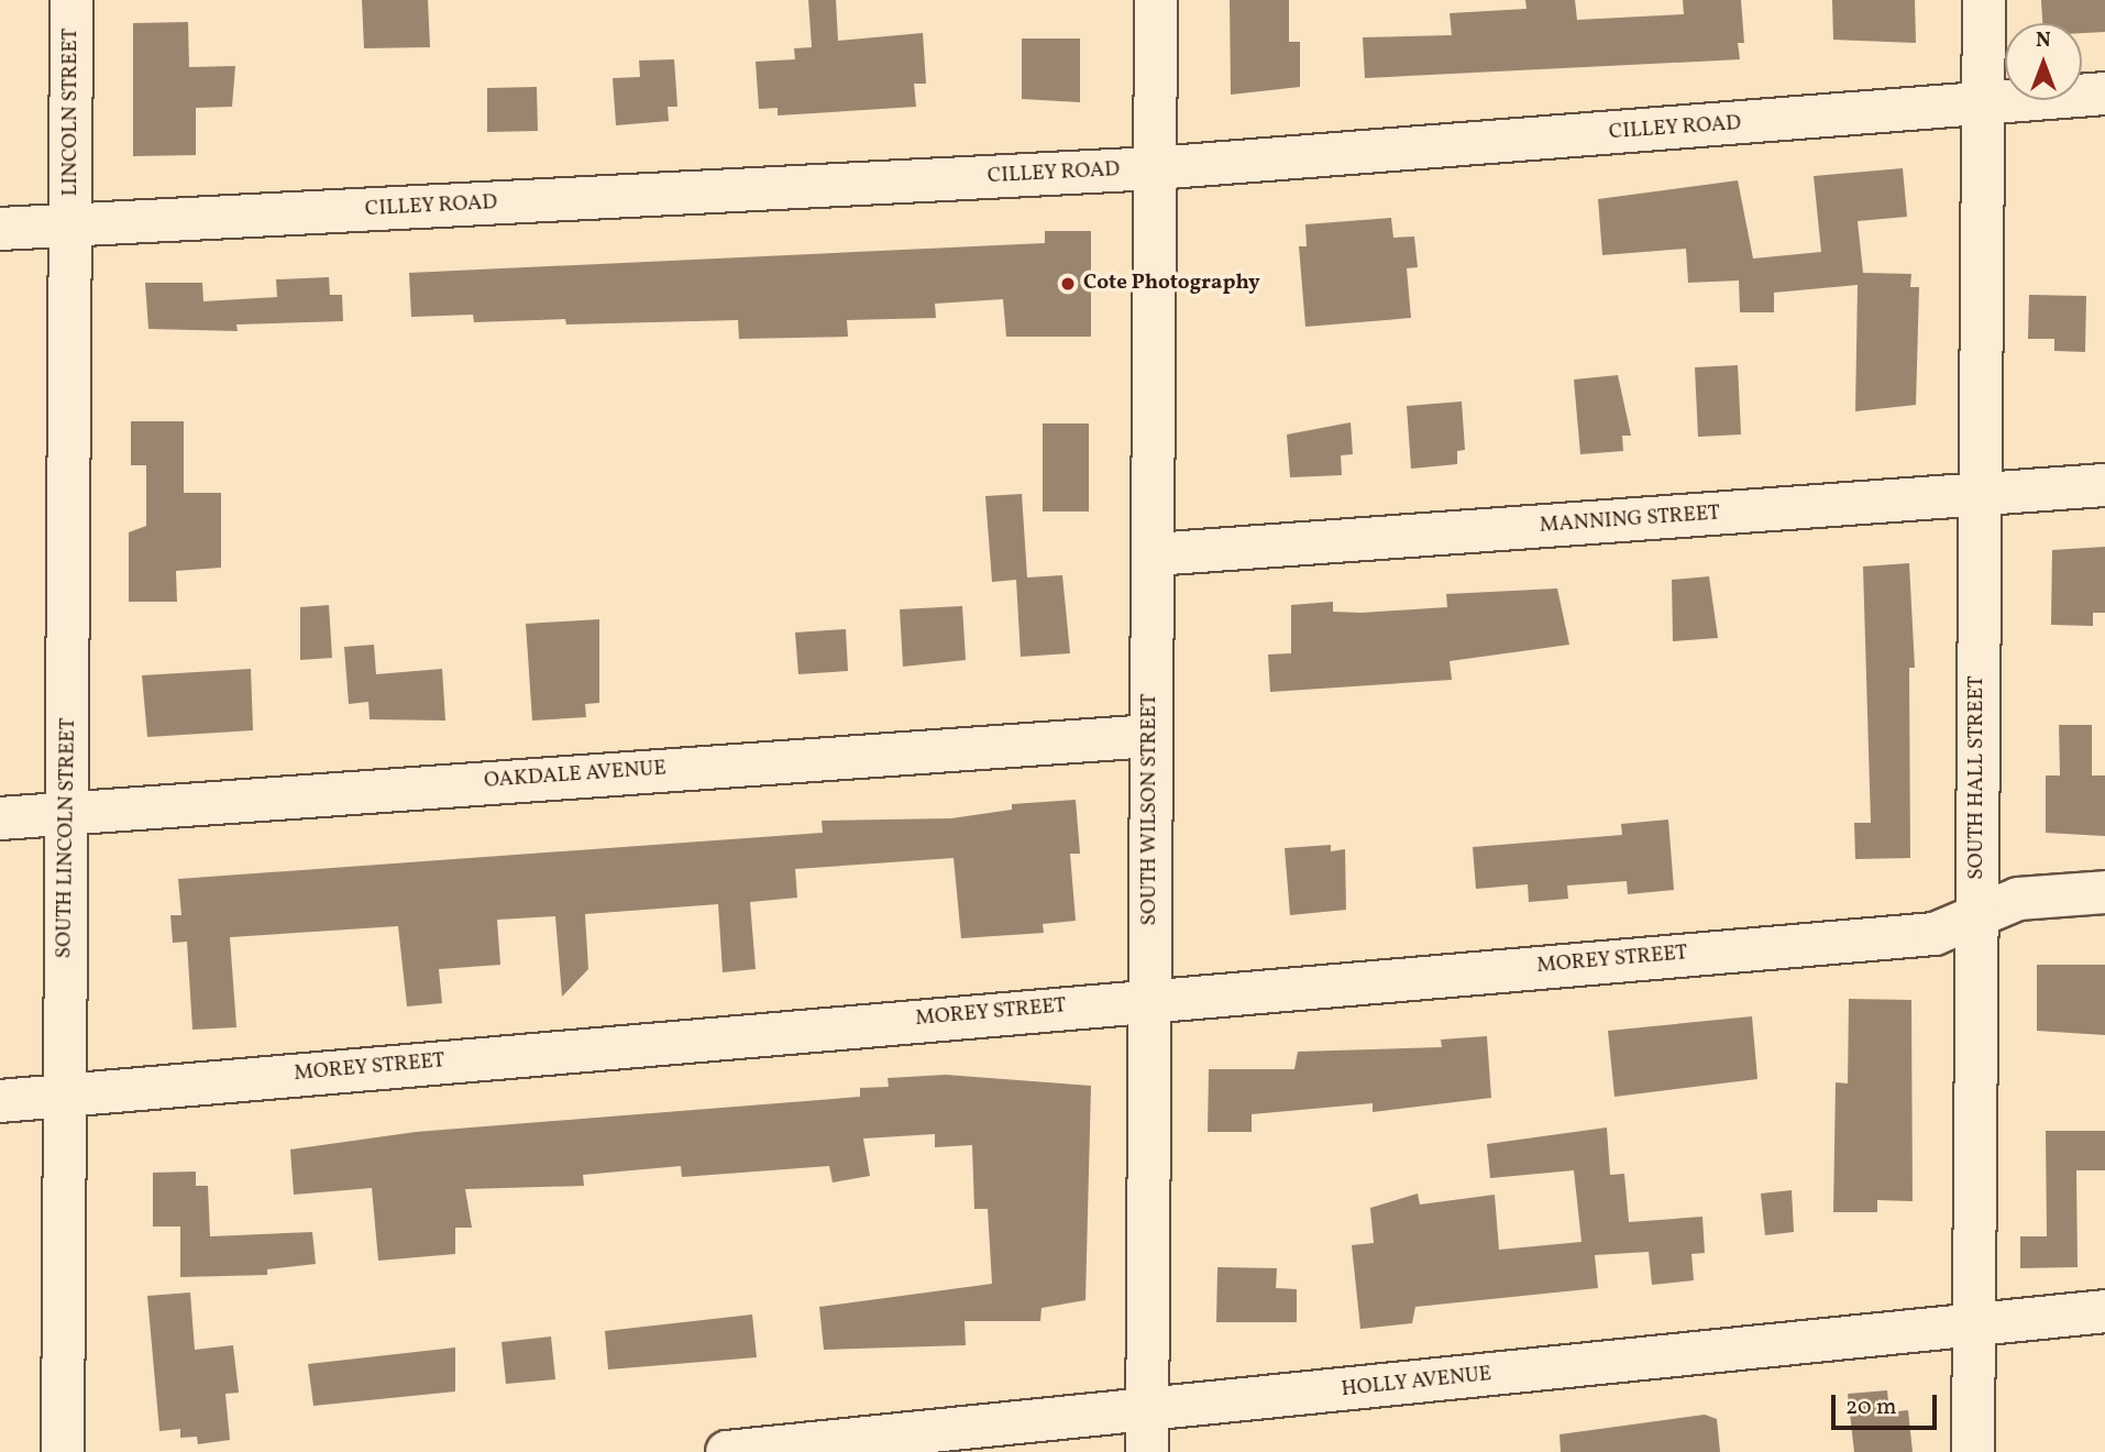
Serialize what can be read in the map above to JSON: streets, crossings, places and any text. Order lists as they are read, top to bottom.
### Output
{
  "streets": {
    "street": [
      "LINCOLN STREET",
      "CILLEY ROAD",
      "MANNING STREET",
      "OAKDALE AVENUE",
      "SOUTH HALL STREET",
      "SOUTH WILSON STREET",
      "SOUTH LINCOLN STREET",
      "MOREY STREET",
      "HOLLY AVENUE"
    ]
  },
  "crossings": [
    ["LINCOLN STREET", "CILLEY ROAD"],
    ["LINCOLN STREET", "SOUTH LINCOLN STREET"],
    ["CILLEY ROAD", "SOUTH HALL STREET"],
    ["CILLEY ROAD", "SOUTH WILSON STREET"],
    ["CILLEY ROAD", "SOUTH LINCOLN STREET"],
    ["MANNING STREET", "SOUTH HALL STREET"],
    ["MANNING STREET", "SOUTH WILSON STREET"],
    ["OAKDALE AVENUE", "SOUTH WILSON STREET"],
    ["OAKDALE AVENUE", "SOUTH LINCOLN STREET"],
    ["SOUTH HALL STREET", "MOREY STREET"],
    ["SOUTH HALL STREET", "HOLLY AVENUE"],
    ["SOUTH WILSON STREET", "MOREY STREET"],
    ["SOUTH WILSON STREET", "HOLLY AVENUE"],
    ["SOUTH LINCOLN STREET", "MOREY STREET"]
  ],
  "places": ["Cote Photography"],
  "scale_bar": "20 m",
  "north": "top"
}
